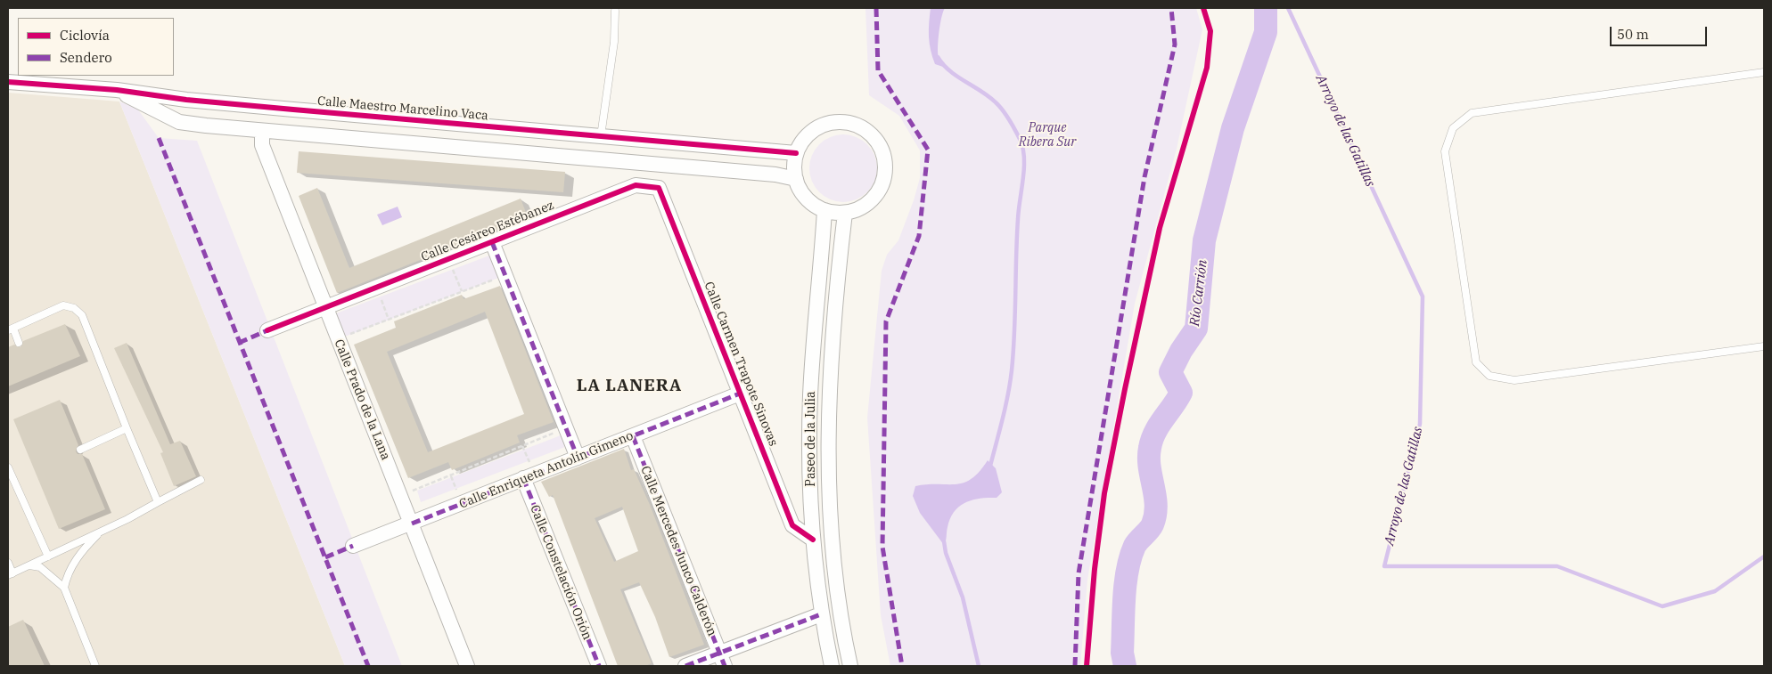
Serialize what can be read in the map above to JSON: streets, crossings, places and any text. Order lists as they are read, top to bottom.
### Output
{
  "streets": {
    "street": [
      "Calle Maestro Marcelino Vaca",
      "Calle Cesáreo Estébanez",
      "Calle Carmen Trapote Sinovas",
      "Calle Prado de la Lana",
      "Paseo de la Julia",
      "Calle Enriqueta Antolín Gimeno",
      "Calle Mercedes Junco Calderón",
      "Calle Constelación Orión"
    ]
  },
  "crossings": [
    ["Calle Maestro Marcelino Vaca", "Calle Prado de la Lana"],
    ["Calle Maestro Marcelino Vaca", "Paseo de la Julia"],
    ["Calle Cesáreo Estébanez", "Calle Carmen Trapote Sinovas"],
    ["Calle Cesáreo Estébanez", "Calle Prado de la Lana"],
    ["Calle Carmen Trapote Sinovas", "Paseo de la Julia"],
    ["Calle Carmen Trapote Sinovas", "Calle Enriqueta Antolín Gimeno"],
    ["Calle Prado de la Lana", "Calle Enriqueta Antolín Gimeno"],
    ["Calle Enriqueta Antolín Gimeno", "Calle Mercedes Junco Calderón"],
    ["Calle Enriqueta Antolín Gimeno", "Calle Constelación Orión"]
  ],
  "districts": ["LA LANERA"],
  "water": ["Arroyo de las Gatillas", "Río Carrión"],
  "parks": ["Parque Ribera Sur"],
  "legend": ["Ciclovía", "Sendero"],
  "scale_bar": "50 m"
}
